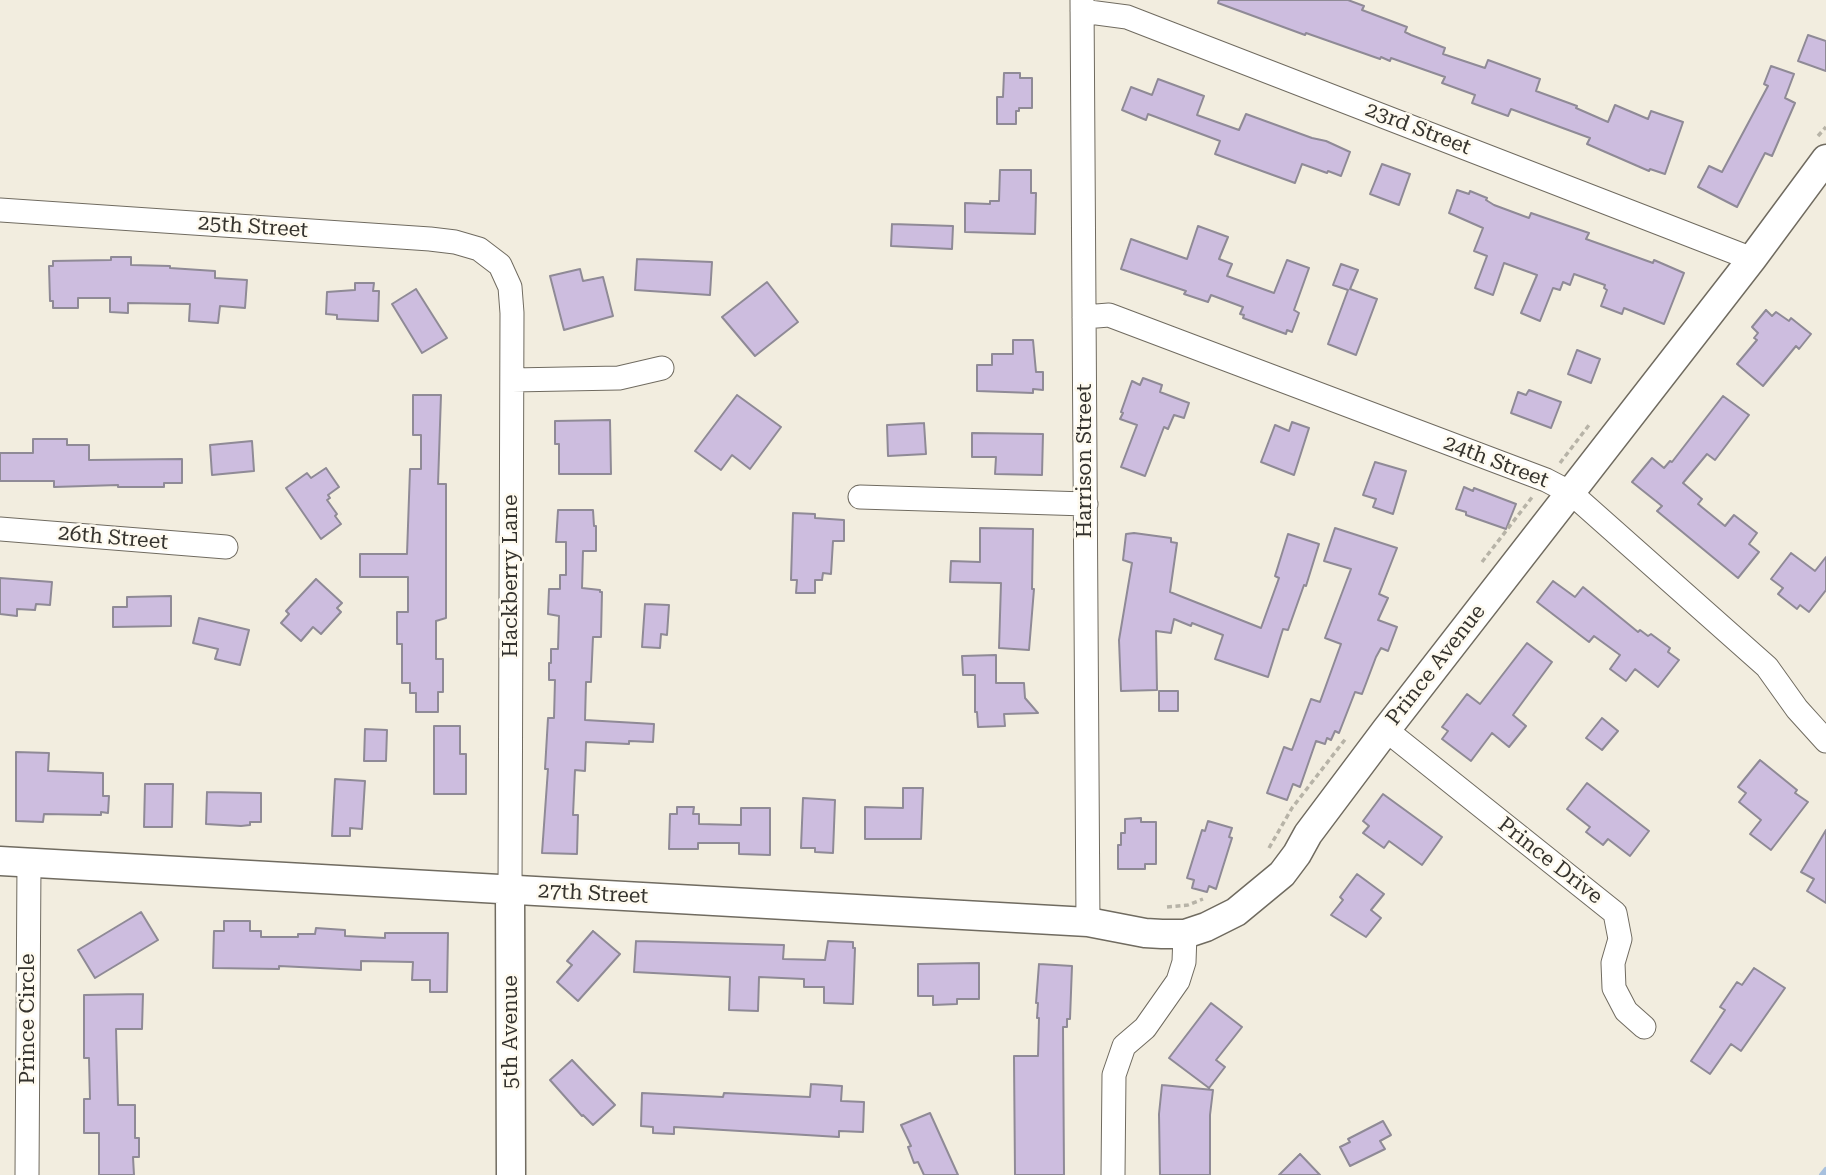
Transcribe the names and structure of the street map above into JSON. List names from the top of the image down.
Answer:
{
  "streets": {
    "street": [
      "23rd Street",
      "25th Street",
      "Harrison Street",
      "24th Street",
      "26th Street",
      "Hackberry Lane",
      "Prince Avenue",
      "Prince Drive",
      "27th Street",
      "Prince Circle",
      "5th Avenue"
    ]
  },
  "crossings": [
    ["23rd Street", "Harrison Street"],
    ["23rd Street", "Prince Avenue"],
    ["25th Street", "Hackberry Lane"],
    ["Harrison Street", "24th Street"],
    ["Harrison Street", "27th Street"],
    ["24th Street", "Prince Avenue"],
    ["Hackberry Lane", "27th Street"],
    ["Hackberry Lane", "5th Avenue"],
    ["Prince Avenue", "Prince Drive"],
    ["Prince Avenue", "27th Street"],
    ["27th Street", "Prince Circle"],
    ["27th Street", "5th Avenue"]
  ]
}
